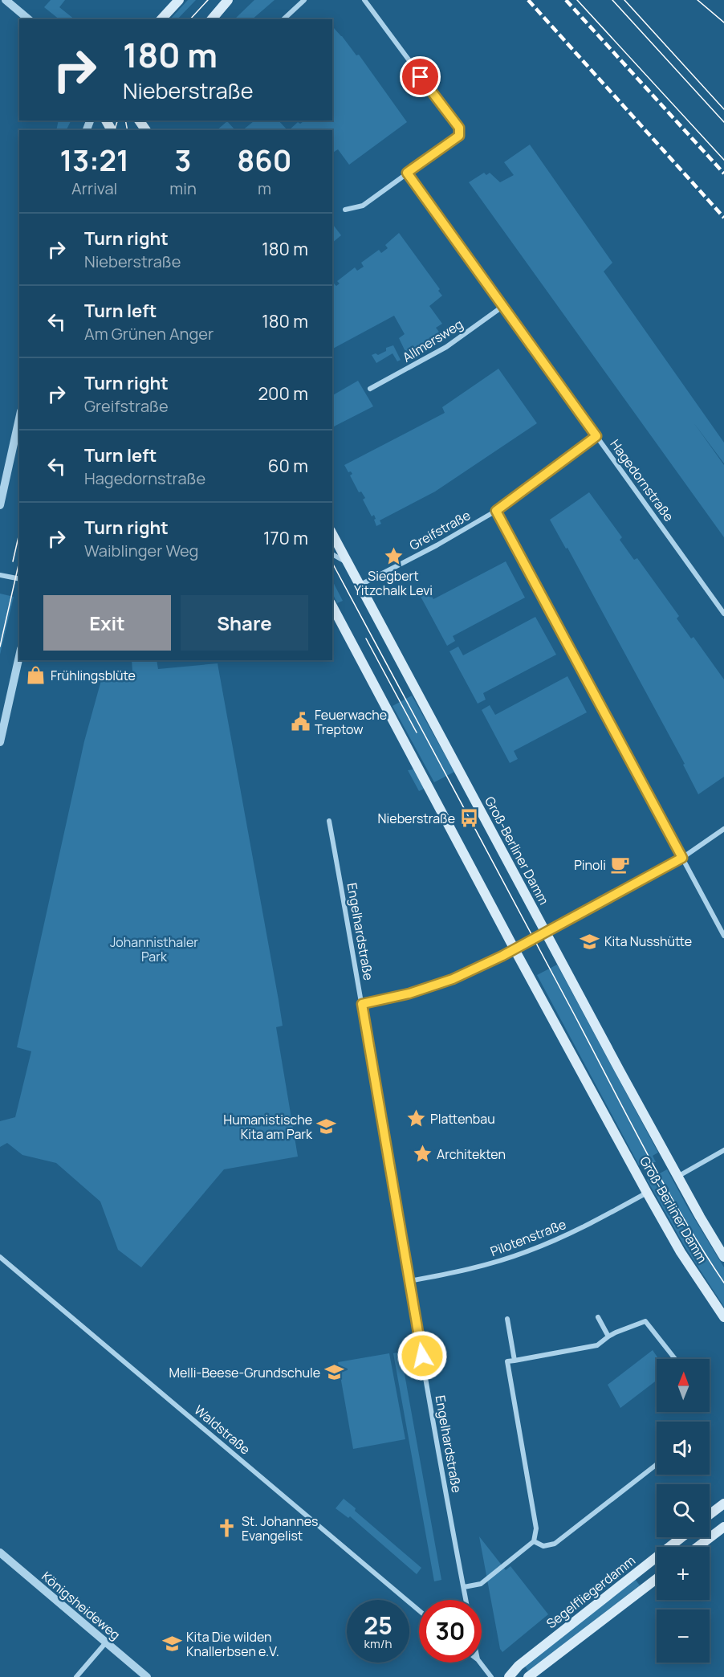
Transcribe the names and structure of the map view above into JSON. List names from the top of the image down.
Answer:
{
  "streets": {
    "main road": ["Groß-Berliner Damm", "Segelfliegerdamm"],
    "street": [
      "Allmersweg",
      "Hagedornstraße",
      "Greifstraße",
      "Engelhardstraße",
      "Pilotenstraße",
      "Waldstraße",
      "Königsheideweg"
    ]
  },
  "crossings": [
    ["Allmersweg", "Hagedornstraße"],
    ["Hagedornstraße", "Greifstraße"],
    ["Greifstraße", "Groß-Berliner Damm"],
    ["Groß-Berliner Damm", "Pilotenstraße"],
    ["Engelhardstraße", "Pilotenstraße"]
  ],
  "parks": ["Johannisthaler Park"],
  "places": {
    "place": ["Siegbert Yitzchalk Levi", "Plattenbau", "Architekten"],
    "shop": ["Frühlingsblüte"],
    "public building": ["Feuerwache Treptow"],
    "bus stop": ["Nieberstraße"],
    "cafe": ["Pinoli"],
    "school or university": [
      "Kita Nusshütte",
      "Humanistische Kita am Park",
      "Melli-Beese-Grundschule",
      "Kita Die wilden Knallerbsen e.V."
    ],
    "church": ["St. Johannes Evangelist"]
  },
  "north": "top",
  "page": {
    "turn": ["180 m", "Nieberstraße"],
    "eta": [
      "13:21",
      "Arrival",
      "3",
      "min",
      "860",
      "m"
    ],
    "list": [
      {
        "name": "Turn right",
        "note": "Nieberstraße",
        "value": "180 m"
      },
      {
        "name": "Turn left",
        "note": "Am Grünen Anger",
        "value": "180 m"
      },
      {
        "name": "Turn right",
        "note": "Greifstraße",
        "value": "200 m"
      },
      {
        "name": "Turn left",
        "note": "Hagedornstraße",
        "value": "60 m"
      },
      {
        "name": "Turn right",
        "note": "Waiblinger Weg",
        "value": "170 m"
      }
    ],
    "buttons": ["Exit", "Share"],
    "map_buttons": ["+", "−"],
    "speed": "25 km/h",
    "limit": "30"
  }
}
